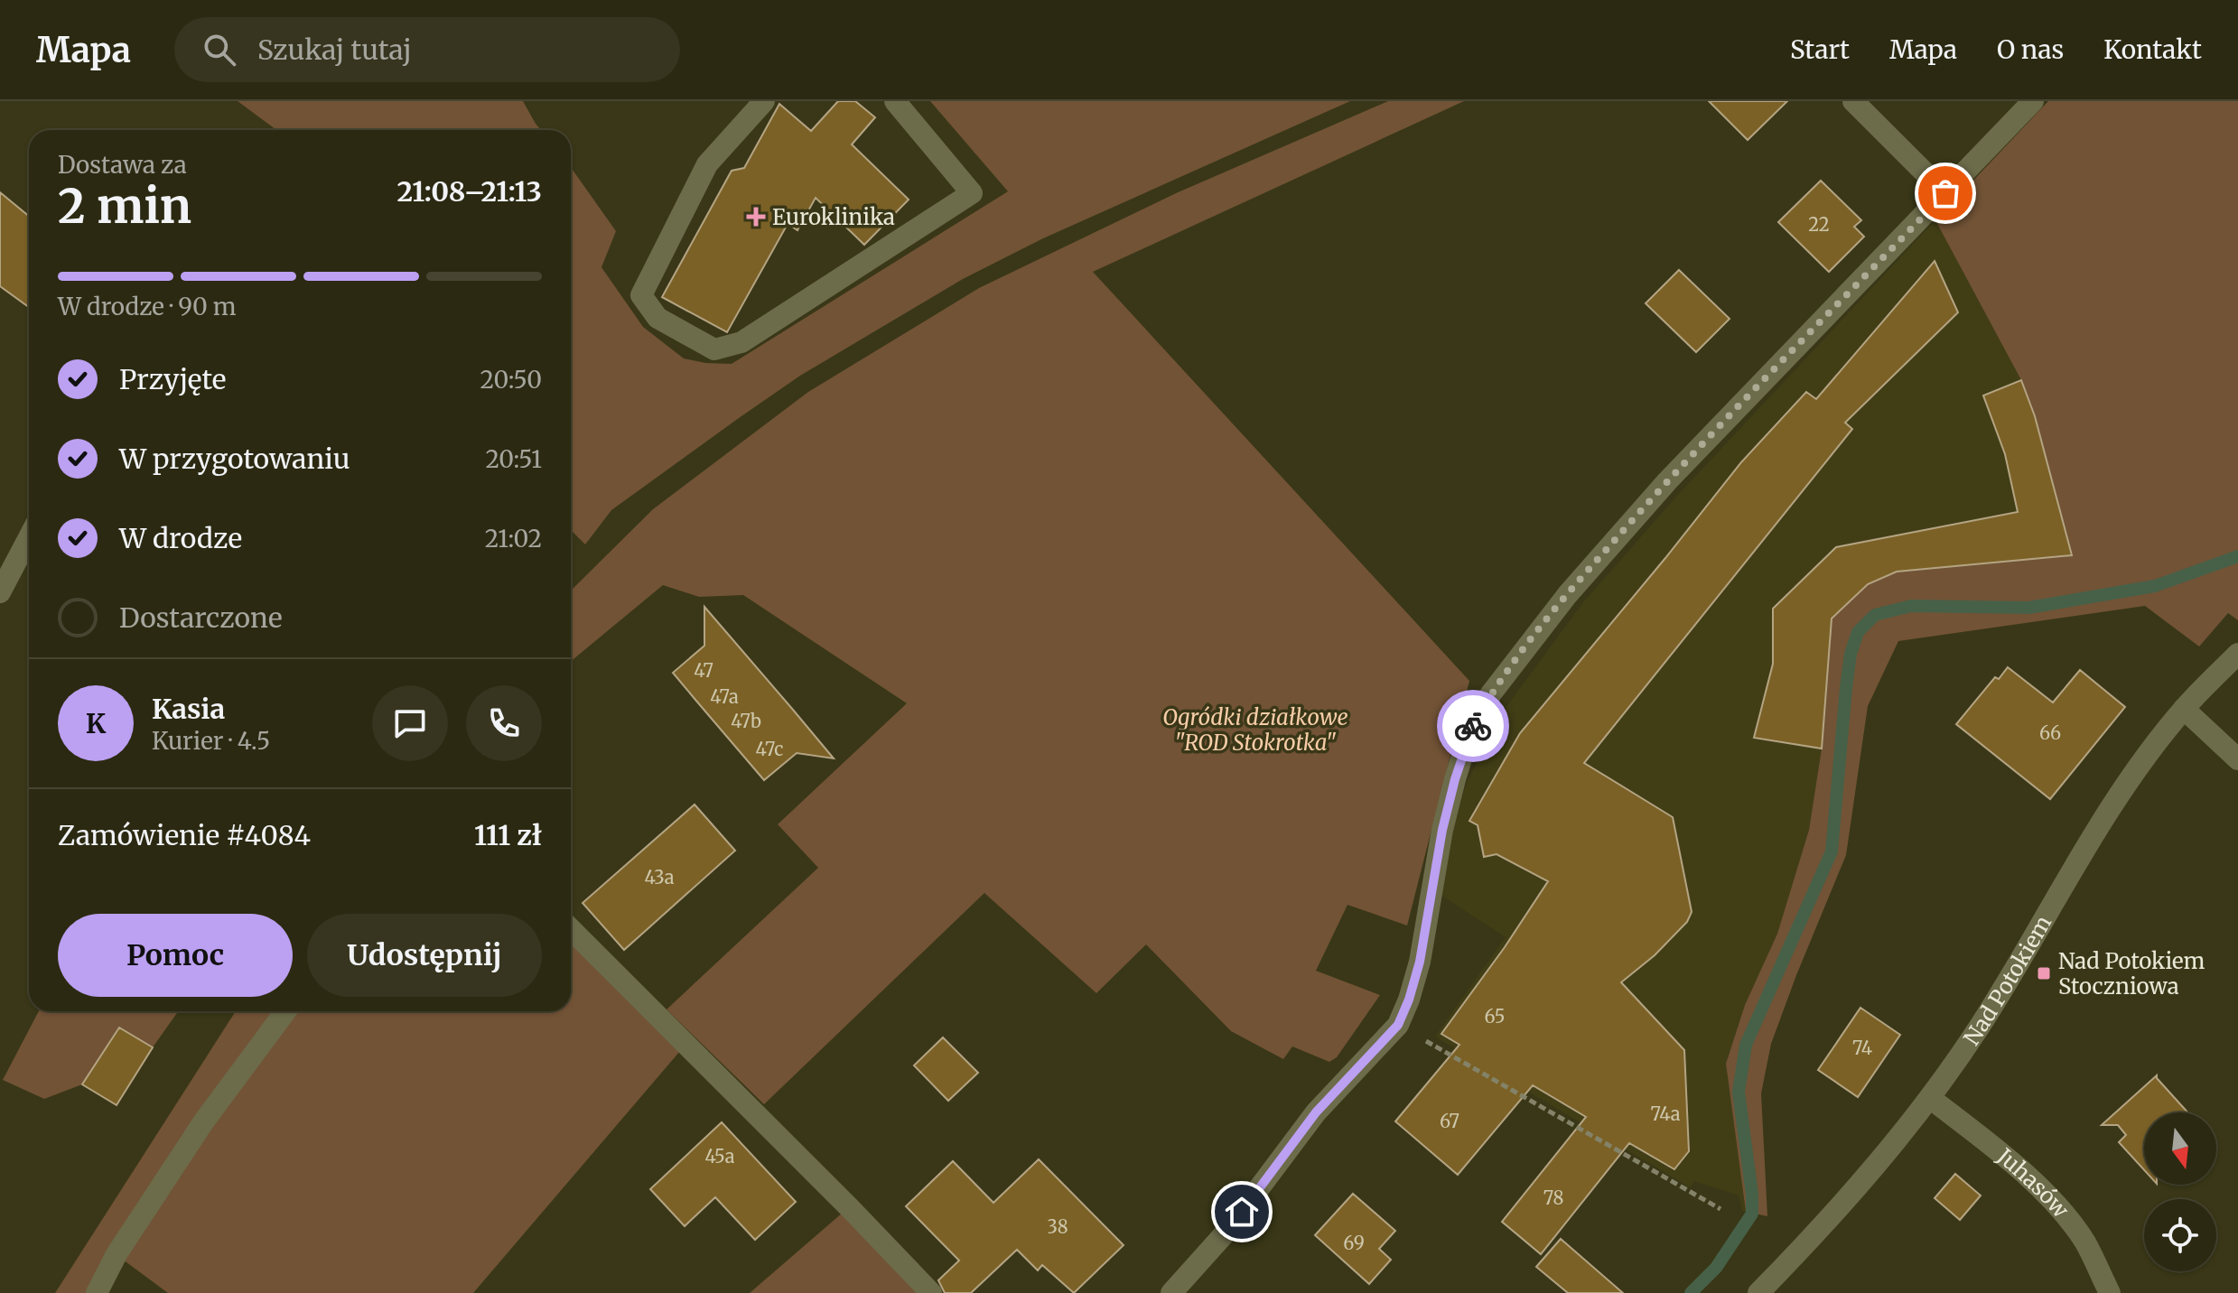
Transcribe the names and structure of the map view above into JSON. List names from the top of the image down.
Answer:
{
  "streets": {
    "street": ["Nad Potokiem", "Juhasów"]
  },
  "crossings": [
    ["Nad Potokiem", "Juhasów"]
  ],
  "parks": ["Ogródki działkowe \"ROD Stokrotka\""],
  "places": {
    "health": ["Euroklinika"],
    "transit": ["Nad Potokiem Stoczniowa"]
  },
  "house_numbers": [
    "22",
    "47",
    "47a",
    "47b",
    "66",
    "47c",
    "43a",
    "65",
    "74",
    "74a",
    "67",
    "45a",
    "78",
    "38",
    "69"
  ],
  "north": "bottom",
  "page": {
    "header": "Mapa",
    "search": "Szukaj tutaj",
    "nav": [
      "Start",
      "Mapa",
      "O nas",
      "Kontakt"
    ],
    "heading": ["2 min", "Dostawa za", "21:08–21:13"],
    "panel": [
      "Kasia",
      "Kurier · 4.5",
      "Zamówienie #4084",
      "111 zł"
    ],
    "bar": "W drodze · 90 m",
    "list": [
      ["Przyjęte", "20:50"],
      ["W przygotowaniu", "20:51"],
      ["W drodze", "21:02"],
      "Dostarczone"
    ],
    "round": "K",
    "buttons": ["Pomoc", "Udostępnij"]
  }
}
